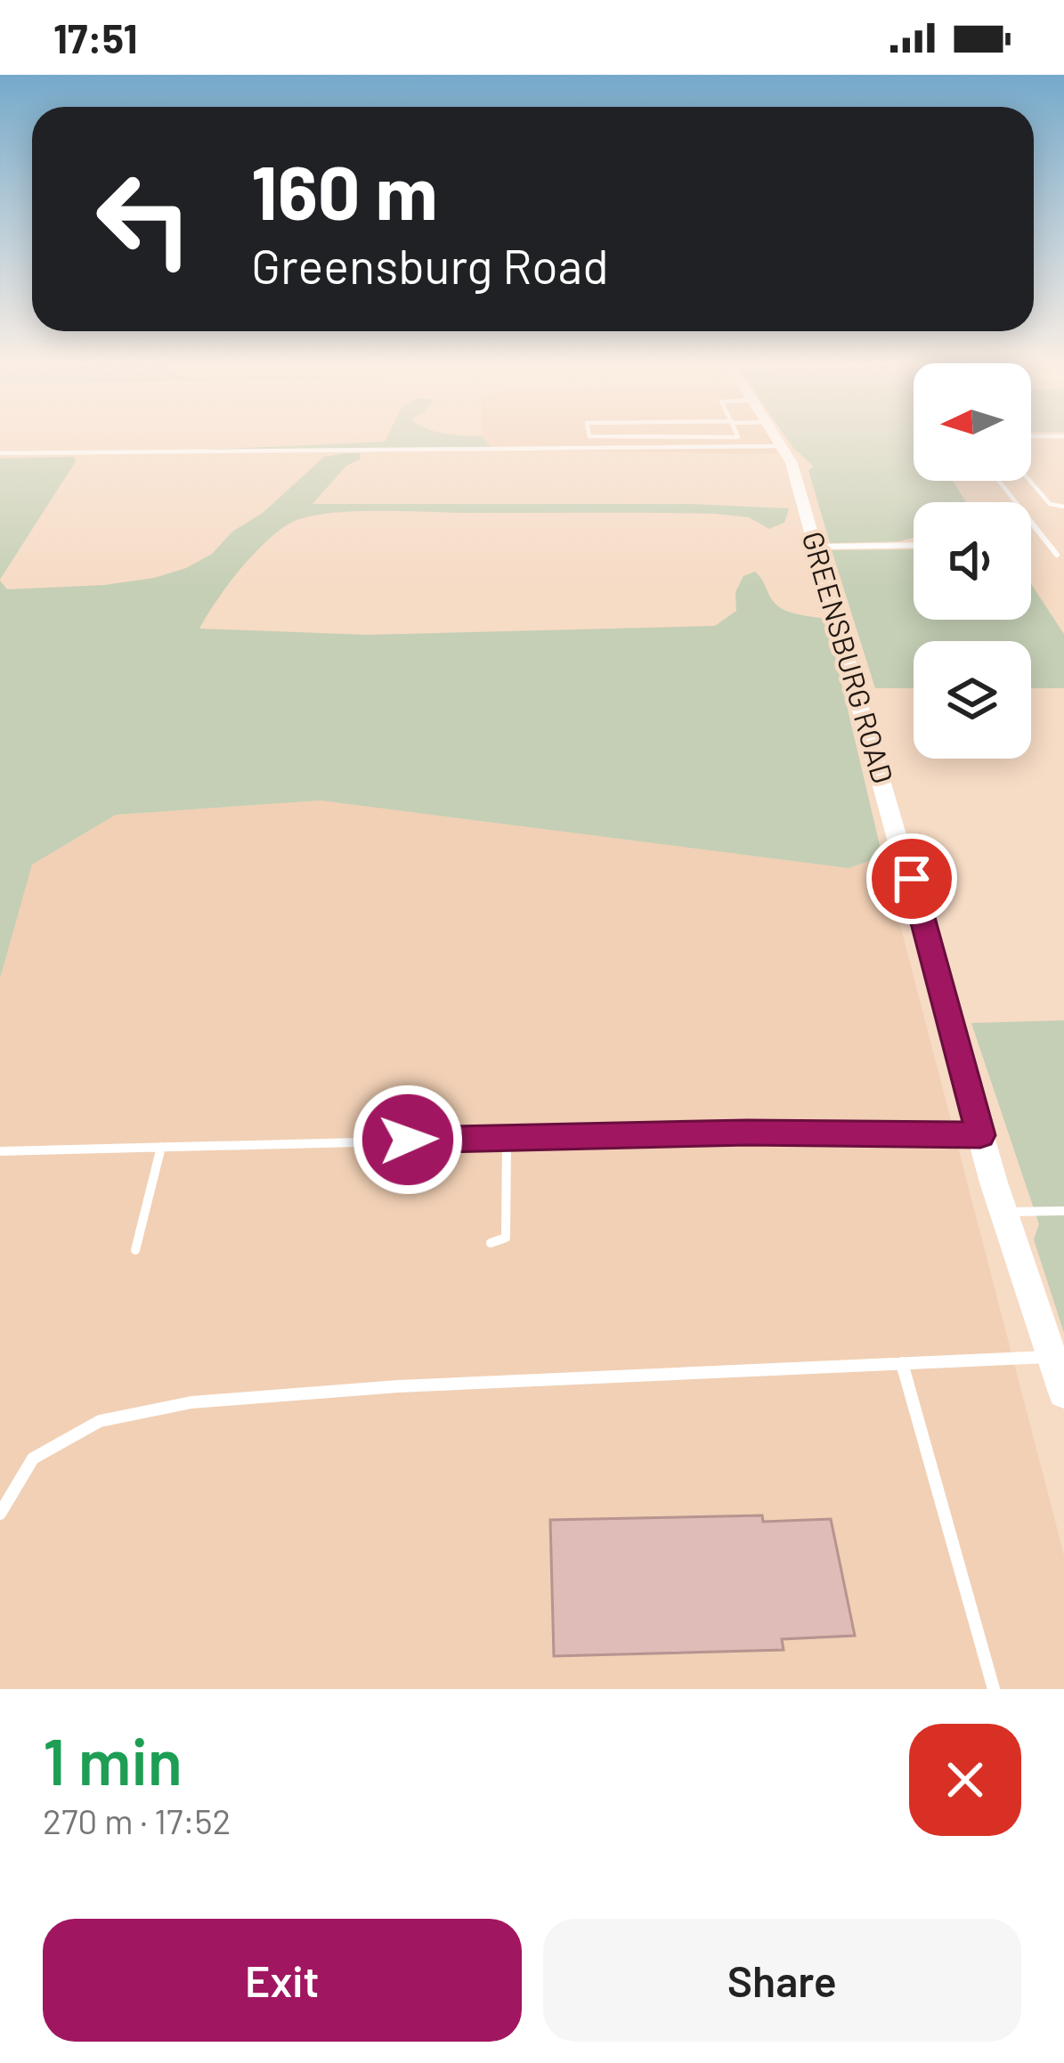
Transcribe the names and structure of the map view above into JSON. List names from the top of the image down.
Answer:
{
  "streets": {
    "main road": ["GREENSBURG ROAD"]
  },
  "north": "left",
  "page": {
    "status": "17:51",
    "turn": ["160 m", "Greensburg Road"],
    "heading": ["1 min", "270 m · 17:52"],
    "buttons": ["Exit", "Share"]
  }
}
